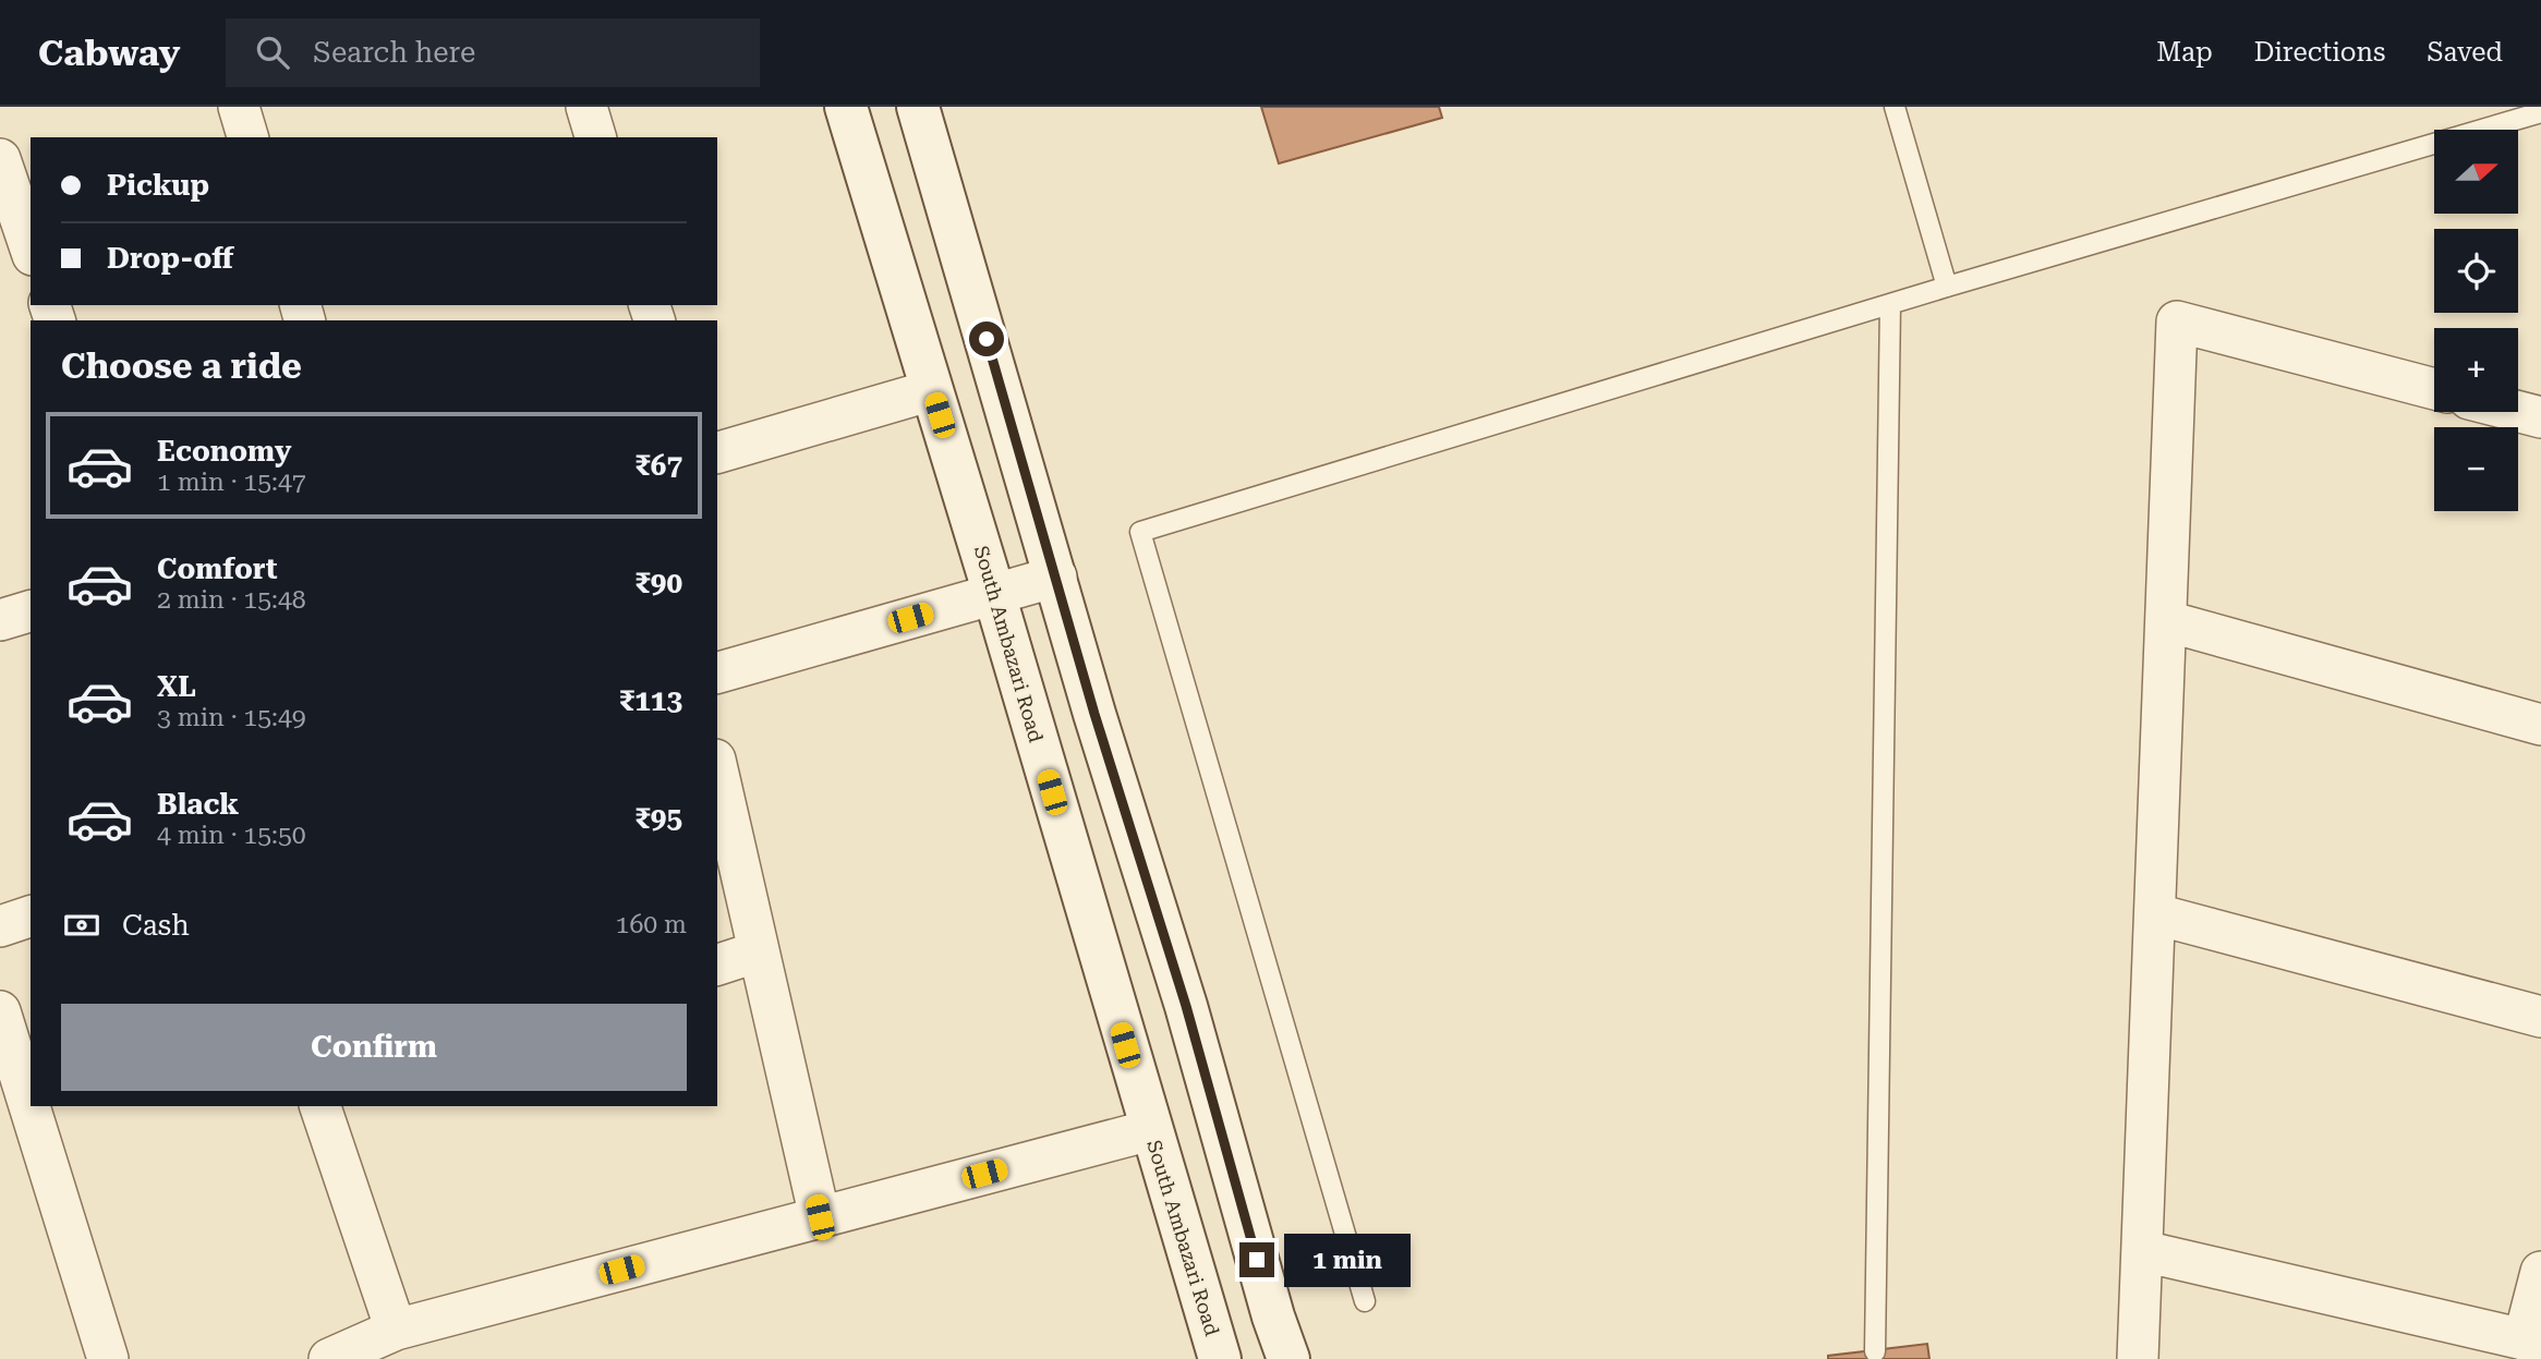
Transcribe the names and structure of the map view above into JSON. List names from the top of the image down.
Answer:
{
  "streets": {
    "main road": ["South Ambazari Road"]
  },
  "north": "right",
  "page": {
    "header": "Cabway",
    "search": "Search here",
    "nav": ["Map", "Directions", "Saved"],
    "map_buttons": ["+", "−"],
    "banner": ["Pickup", "Drop-off"],
    "heading": "Choose a ride",
    "list": [
      {
        "name": "Economy",
        "note": "1 min · 15:47",
        "value": "₹67"
      },
      {
        "name": "Comfort",
        "note": "2 min · 15:48",
        "value": "₹90"
      },
      {
        "name": "XL",
        "note": "3 min · 15:49",
        "value": "₹113"
      },
      {
        "name": "Black",
        "note": "4 min · 15:50",
        "value": "₹95"
      }
    ],
    "pay": ["Cash", "160 m"],
    "buttons": "Confirm",
    "bubble": "1 min"
  }
}
